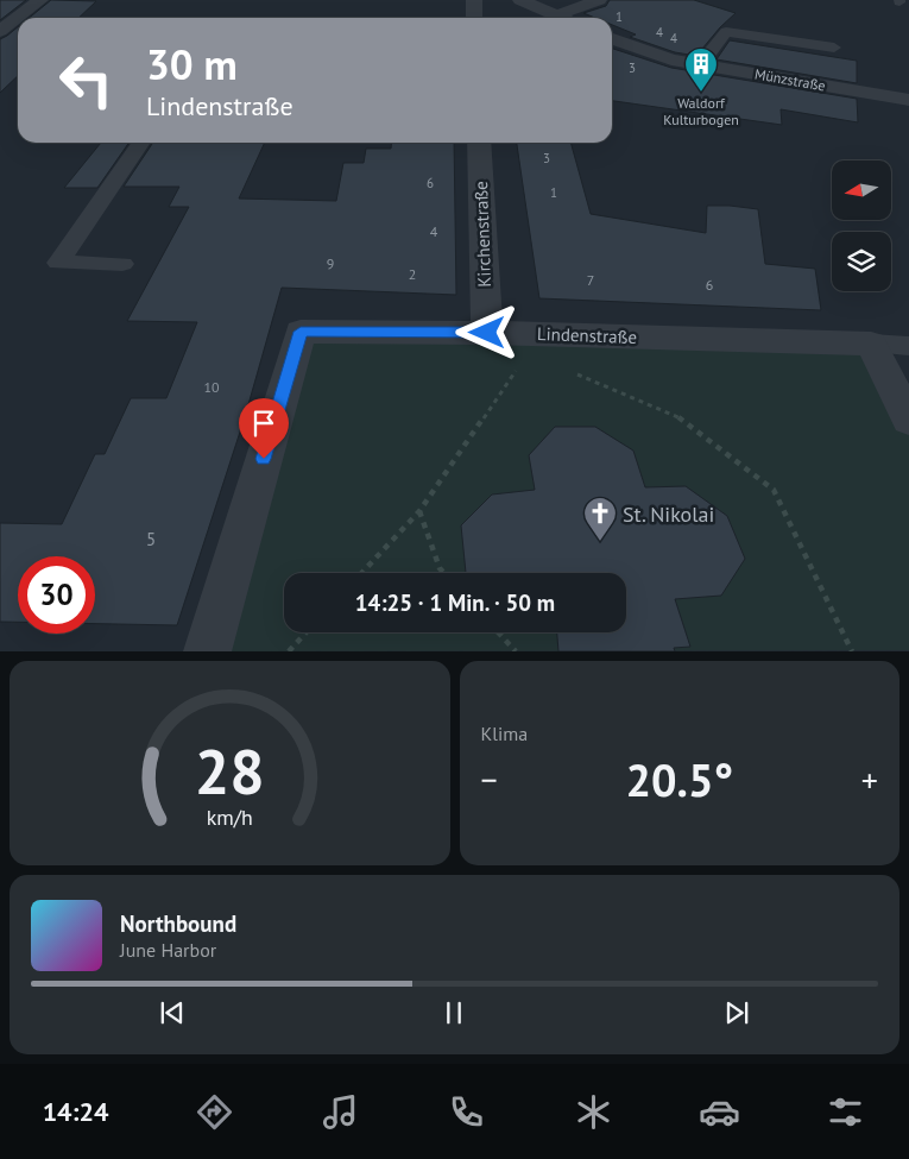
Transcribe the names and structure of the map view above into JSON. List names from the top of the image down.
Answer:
{
  "streets": {
    "street": ["Münzstraße", "Kirchenstraße", "Lindenstraße"]
  },
  "crossings": [
    ["Kirchenstraße", "Lindenstraße"]
  ],
  "places": {
    "building": ["Waldorf Kulturbogen"],
    "church": ["St. Nikolai"]
  },
  "house_numbers": [
    "1",
    "4",
    "4",
    "3",
    "3",
    "6",
    "1",
    "4",
    "9",
    "2",
    "7",
    "6",
    "10",
    "5"
  ],
  "north": "left",
  "page": {
    "turn": ["30 m", "Lindenstraße"],
    "limit": "30",
    "trip": "14:25 · 1 Min. · 50 m",
    "tile": "Klima",
    "heat": ["−", "20.5°", "+"],
    "song": ["Northbound", "June Harbor"],
    "tabs": "14:24",
    "gauge": ["28", "km/h"]
  }
}
